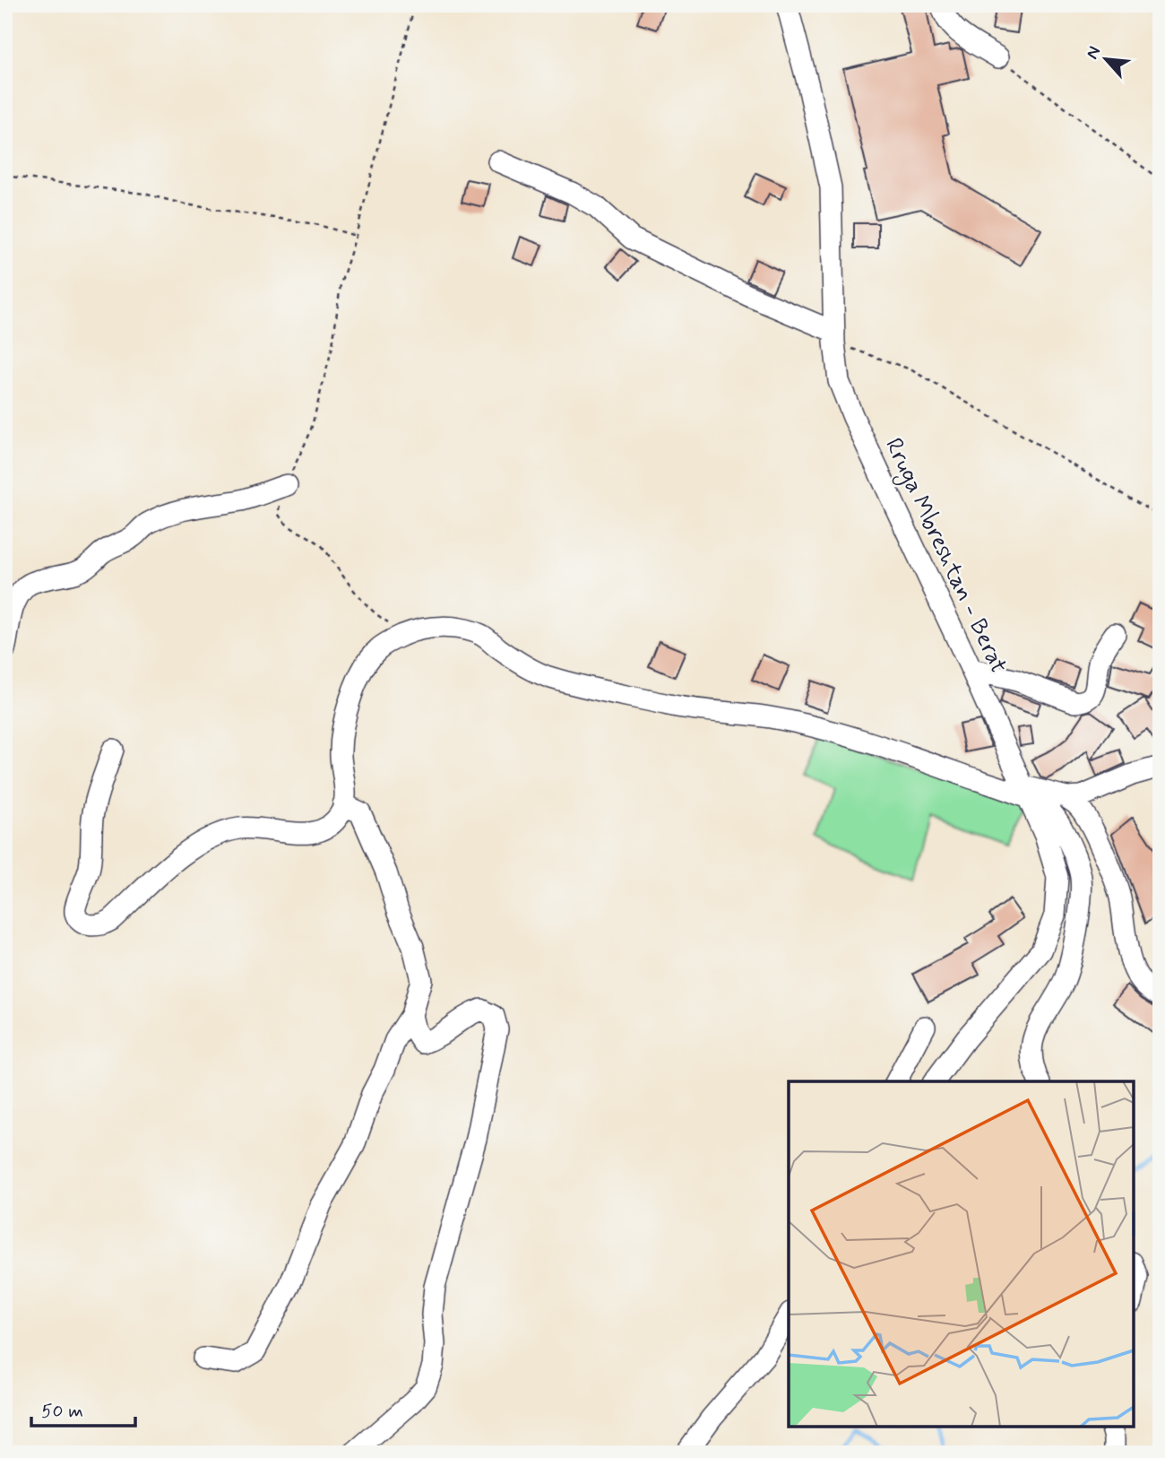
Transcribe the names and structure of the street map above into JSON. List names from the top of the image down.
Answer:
{
  "streets": {
    "street": ["Rruga Mbreshtan - Berat"]
  },
  "scale_bar": "50 m",
  "north": "top left"
}
